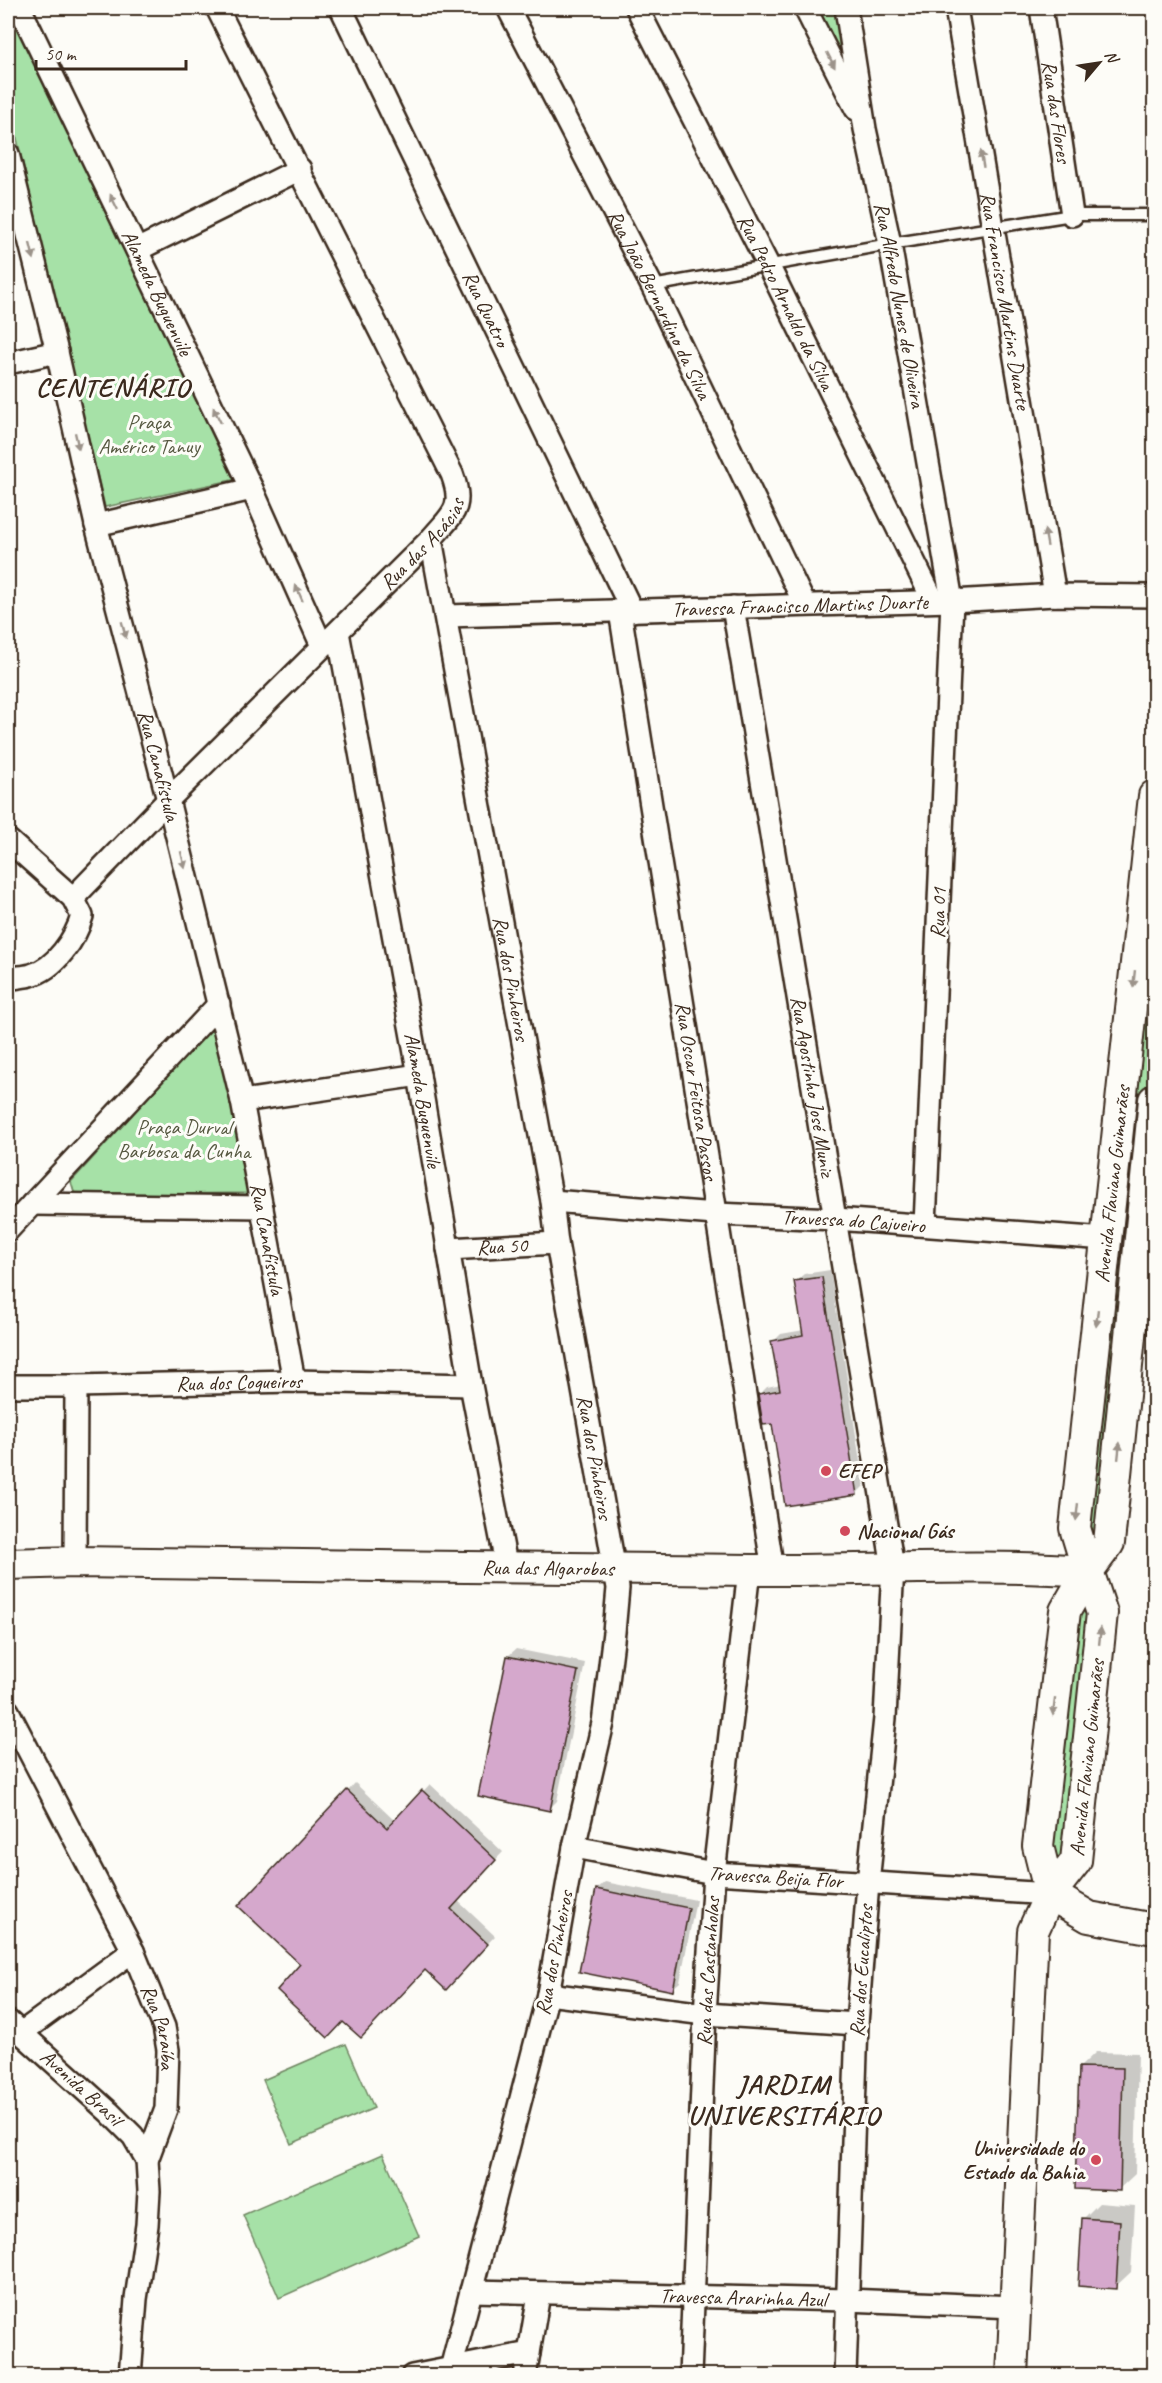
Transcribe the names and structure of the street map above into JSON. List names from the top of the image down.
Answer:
{
  "streets": {
    "main road": ["Avenida Flaviano Guimarães", "Travessa do Cajueiro", "Rua das Algarobas"],
    "street": [
      "Rua das Flores",
      "Alameda Buguenvile",
      "Rua Francisco Martins Duarte",
      "Rua Pedro Arnaldo da Silva",
      "Rua Alfredo Nunes de Oliveira",
      "Rua João Bernardino da Silva",
      "Rua Quatro",
      "Rua das Acácias",
      "Travessa Francisco Martins Duarte",
      "Rua Canafístula",
      "Rua 01",
      "Rua dos Pinheiros",
      "Rua Agostinho José Muniz",
      "Rua Oscar Feitosa Passos",
      "Rua 50",
      "Rua dos Coqueiros",
      "Travessa Beija Flor",
      "Rua dos Eucaliptos",
      "Rua das Castanholas",
      "Rua Paraíba",
      "Avenida Brasil",
      "Travessa Ararinha Azul"
    ]
  },
  "crossings": [
    ["Alameda Buguenvile", "Rua das Acácias"],
    ["Alameda Buguenvile", "Rua 50"],
    ["Alameda Buguenvile", "Rua dos Coqueiros"],
    ["Alameda Buguenvile", "Rua das Algarobas"],
    ["Rua Francisco Martins Duarte", "Travessa Francisco Martins Duarte"],
    ["Rua Pedro Arnaldo da Silva", "Rua Alfredo Nunes de Oliveira"],
    ["Rua Pedro Arnaldo da Silva", "Travessa Francisco Martins Duarte"],
    ["Rua Pedro Arnaldo da Silva", "Rua 01"],
    ["Rua Alfredo Nunes de Oliveira", "Travessa Francisco Martins Duarte"],
    ["Rua Alfredo Nunes de Oliveira", "Rua 01"],
    ["Rua João Bernardino da Silva", "Travessa Francisco Martins Duarte"],
    ["Rua Quatro", "Travessa Francisco Martins Duarte"],
    ["Rua Quatro", "Rua Oscar Feitosa Passos"],
    ["Rua das Acácias", "Rua Canafístula"],
    ["Rua das Acácias", "Rua dos Pinheiros"],
    ["Travessa Francisco Martins Duarte", "Rua 01"],
    ["Travessa Francisco Martins Duarte", "Rua dos Pinheiros"],
    ["Travessa Francisco Martins Duarte", "Rua Agostinho José Muniz"],
    ["Travessa Francisco Martins Duarte", "Rua Oscar Feitosa Passos"],
    ["Rua Canafístula", "Rua dos Coqueiros"],
    ["Rua 01", "Travessa do Cajueiro"],
    ["Rua dos Pinheiros", "Travessa do Cajueiro"],
    ["Rua dos Pinheiros", "Rua 50"],
    ["Rua dos Pinheiros", "Rua das Algarobas"],
    ["Rua dos Pinheiros", "Travessa Beija Flor"],
    ["Rua dos Pinheiros", "Travessa Ararinha Azul"],
    ["Rua Agostinho José Muniz", "Travessa do Cajueiro"],
    ["Rua Agostinho José Muniz", "Rua das Algarobas"],
    ["Rua Agostinho José Muniz", "Rua dos Eucaliptos"],
    ["Rua Oscar Feitosa Passos", "Travessa do Cajueiro"],
    ["Rua Oscar Feitosa Passos", "Rua das Algarobas"],
    ["Rua Oscar Feitosa Passos", "Rua das Castanholas"],
    ["Avenida Flaviano Guimarães", "Travessa do Cajueiro"],
    ["Avenida Flaviano Guimarães", "Rua das Algarobas"],
    ["Avenida Flaviano Guimarães", "Travessa Beija Flor"],
    ["Rua das Algarobas", "Rua dos Eucaliptos"],
    ["Rua das Algarobas", "Rua das Castanholas"],
    ["Travessa Beija Flor", "Rua dos Eucaliptos"],
    ["Travessa Beija Flor", "Rua das Castanholas"],
    ["Rua dos Eucaliptos", "Travessa Ararinha Azul"],
    ["Rua das Castanholas", "Travessa Ararinha Azul"],
    ["Rua Paraíba", "Avenida Brasil"]
  ],
  "one_way": ["Alameda Buguenvile", "Rua Francisco Martins Duarte", "Rua Canafístula"],
  "districts": ["CENTENÁRIO", "JARDIM UNIVERSITÁRIO"],
  "parks": ["Praça Américo Tanuy", "Praça Durval Barbosa da Cunha"],
  "places": ["EFEP", "Nacional Gás", "Universidade do Estado da Bahia"],
  "scale_bar": "50 m",
  "north": "top right"
}
